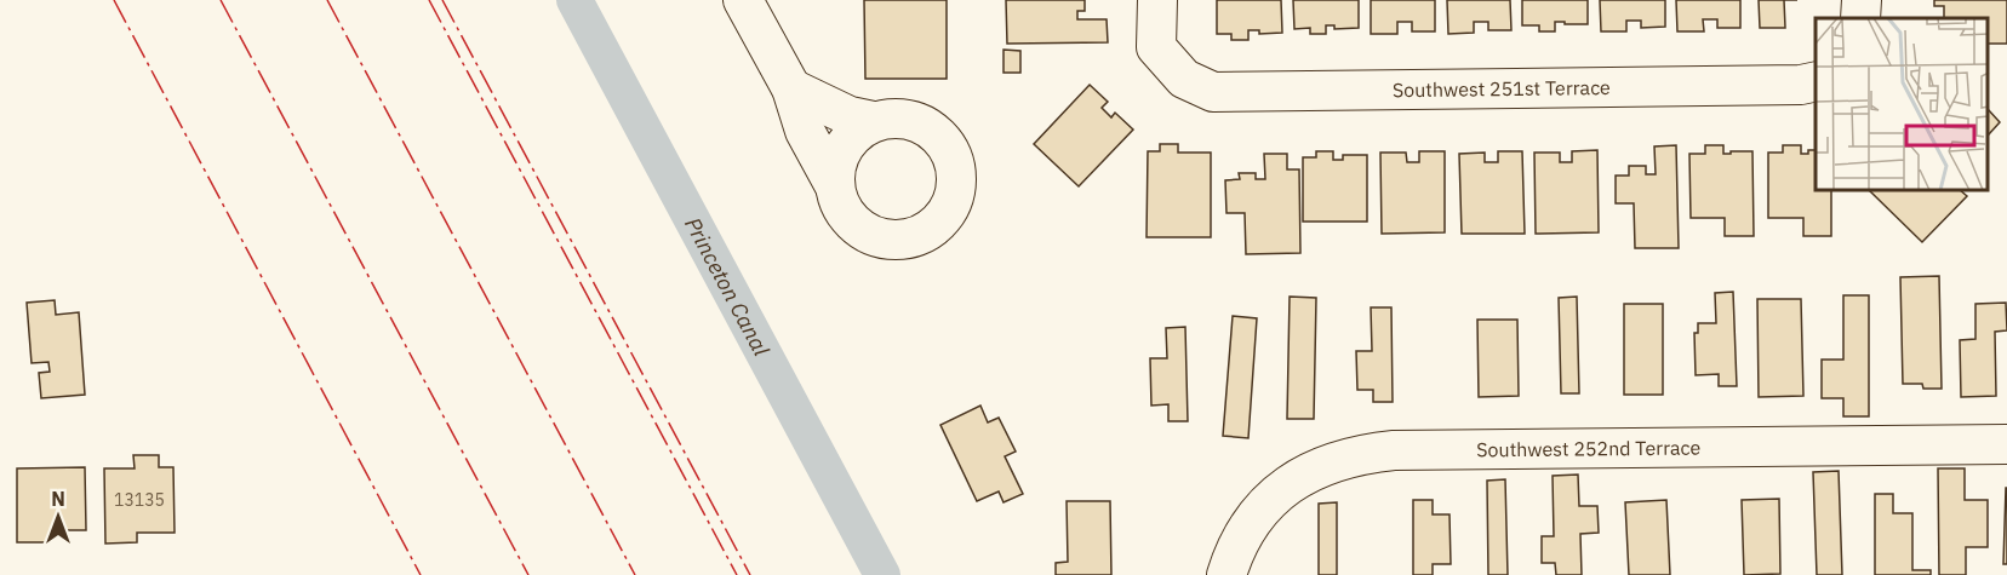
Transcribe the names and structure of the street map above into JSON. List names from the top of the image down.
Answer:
{
  "streets": {
    "street": ["Southwest 251st Terrace", "Southwest 252nd Terrace"]
  },
  "water": ["Princeton Canal"],
  "house_numbers": ["13135"],
  "north": "top"
}
